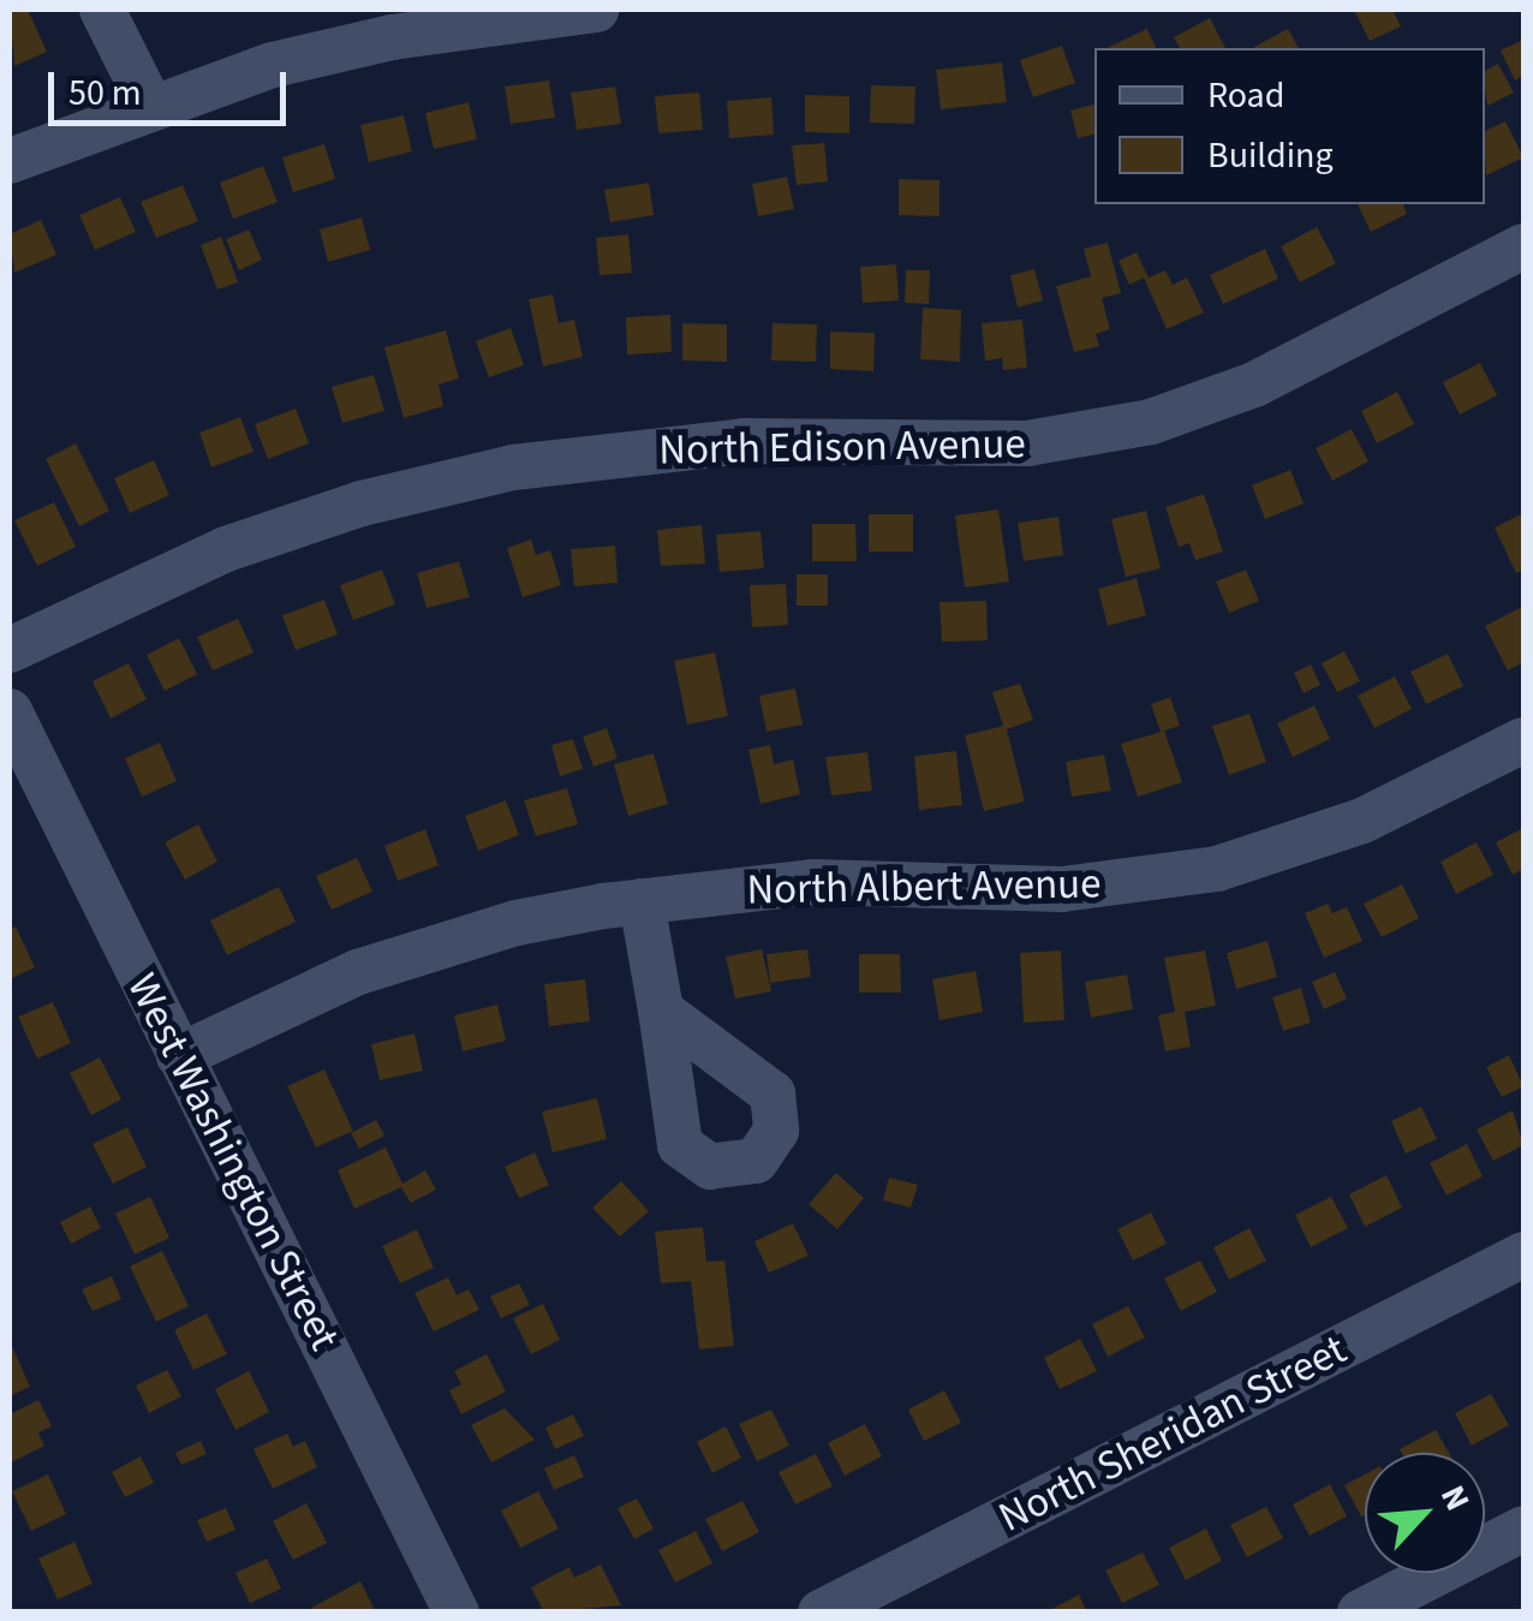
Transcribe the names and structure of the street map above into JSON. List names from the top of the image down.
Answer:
{
  "streets": {
    "street": [
      "North Edison Avenue",
      "North Albert Avenue",
      "West Washington Street",
      "North Sheridan Street"
    ]
  },
  "crossings": [
    ["North Albert Avenue", "West Washington Street"]
  ],
  "legend": ["Road", "Building"],
  "scale_bar": "50 m",
  "north": "top right"
}
